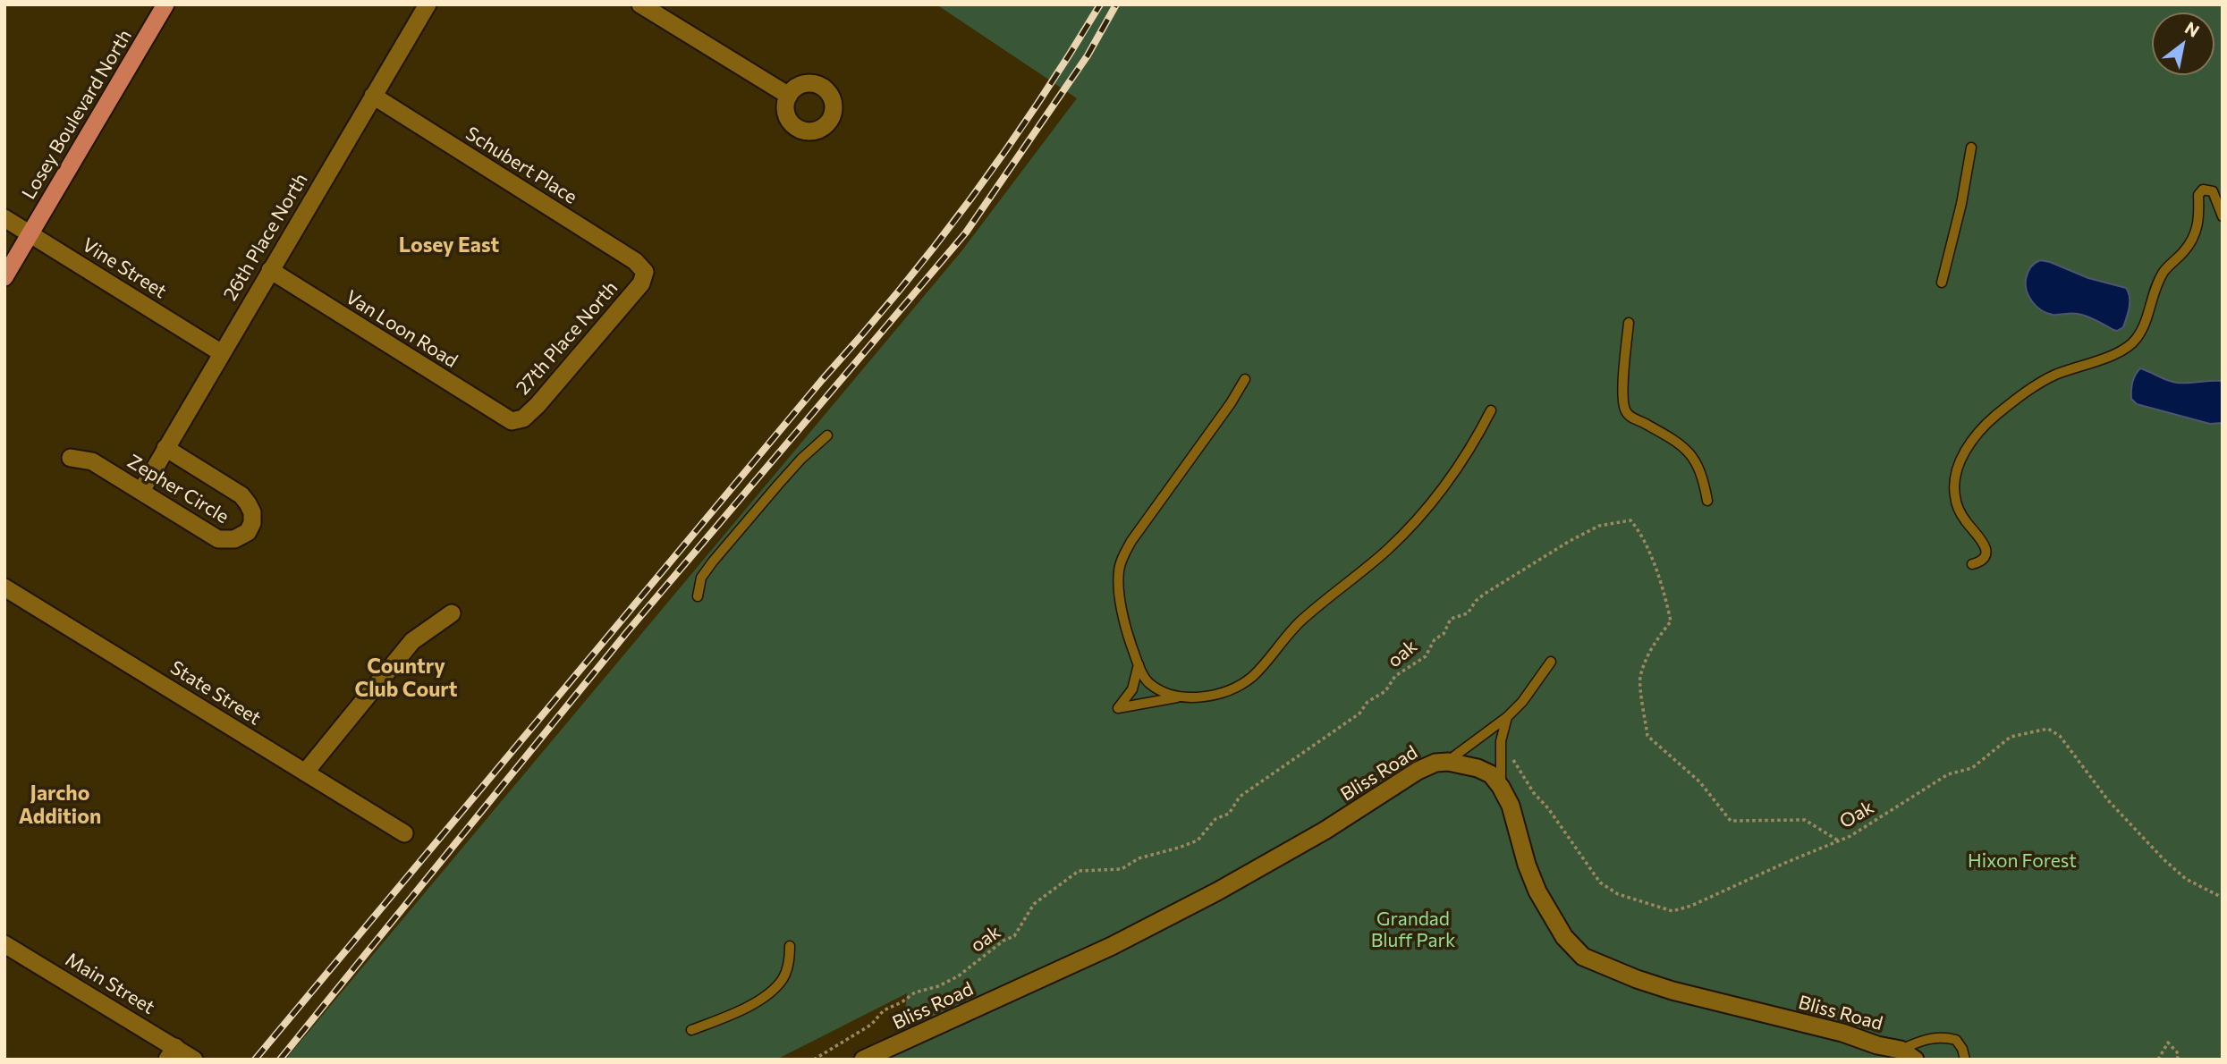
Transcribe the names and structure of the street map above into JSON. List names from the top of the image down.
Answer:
{
  "streets": {
    "main road": ["Losey Boulevard North"],
    "street": [
      "Schubert Place",
      "26th Place North",
      "Vine Street",
      "Van Loon Road",
      "27th Place North",
      "Zepher Circle",
      "State Street",
      "Bliss Road",
      "Main Street"
    ],
    "path": ["oak", "Oak"]
  },
  "crossings": [
    ["Losey Boulevard North", "Vine Street"],
    ["Schubert Place", "26th Place North"],
    ["Schubert Place", "27th Place North"],
    ["26th Place North", "Vine Street"],
    ["26th Place North", "Van Loon Road"],
    ["26th Place North", "Zepher Circle"],
    ["Van Loon Road", "27th Place North"],
    ["oak", "Oak"]
  ],
  "districts": ["Losey East", "Country Club Court", "Jarcho Addition"],
  "parks": ["Hixon Forest", "Grandad Bluff Park"],
  "north": "top right"
}
